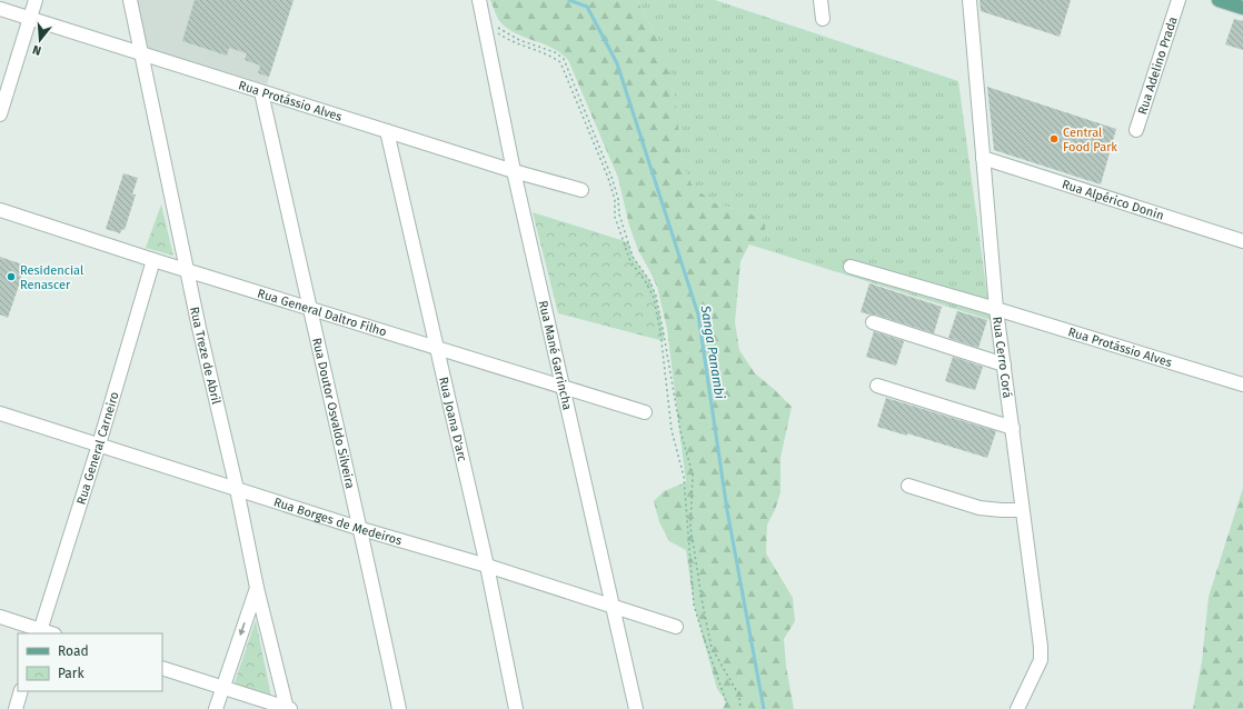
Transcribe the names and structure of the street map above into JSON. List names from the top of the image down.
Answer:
{
  "streets": {
    "street": [
      "Rua Adelino Prada",
      "Rua Protássio Alves",
      "Rua Alpérico Donin",
      "Rua General Daltro Filho",
      "Rua Treze de Abril",
      "Rua Mané Garrincha",
      "Rua Cerro Corá",
      "Rua Doutor Osvaldo Silveira",
      "Rua Joana D'arc",
      "Rua General Carneiro",
      "Rua Borges de Medeiros"
    ]
  },
  "crossings": [
    ["Rua Protássio Alves", "Rua Treze de Abril"],
    ["Rua Protássio Alves", "Rua Mané Garrincha"],
    ["Rua Protássio Alves", "Rua Cerro Corá"],
    ["Rua Protássio Alves", "Rua Doutor Osvaldo Silveira"],
    ["Rua Protássio Alves", "Rua Joana D'arc"],
    ["Rua Alpérico Donin", "Rua Cerro Corá"],
    ["Rua General Daltro Filho", "Rua Treze de Abril"],
    ["Rua General Daltro Filho", "Rua Mané Garrincha"],
    ["Rua General Daltro Filho", "Rua Doutor Osvaldo Silveira"],
    ["Rua General Daltro Filho", "Rua Joana D'arc"],
    ["Rua General Daltro Filho", "Rua General Carneiro"],
    ["Rua Treze de Abril", "Rua Borges de Medeiros"],
    ["Rua Mané Garrincha", "Rua Borges de Medeiros"],
    ["Rua Doutor Osvaldo Silveira", "Rua Borges de Medeiros"],
    ["Rua Joana D'arc", "Rua Borges de Medeiros"],
    ["Rua General Carneiro", "Rua Borges de Medeiros"]
  ],
  "water": ["Sanga Panambi"],
  "places": ["Central Food Park", "Residencial Renascer"],
  "legend": ["Road", "Park"],
  "north": "bottom"
}
